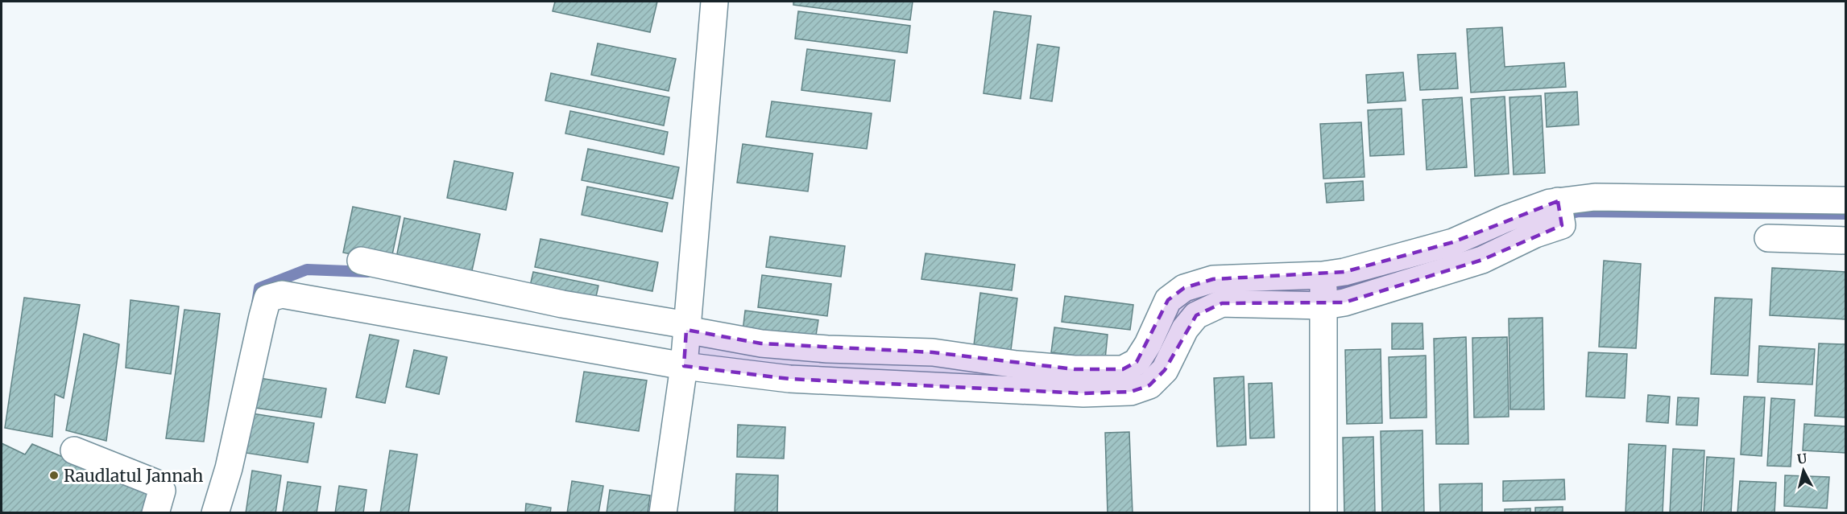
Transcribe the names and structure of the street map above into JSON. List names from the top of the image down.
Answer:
{
  "places": ["Raudlatul Jannah"],
  "north": "top"
}
